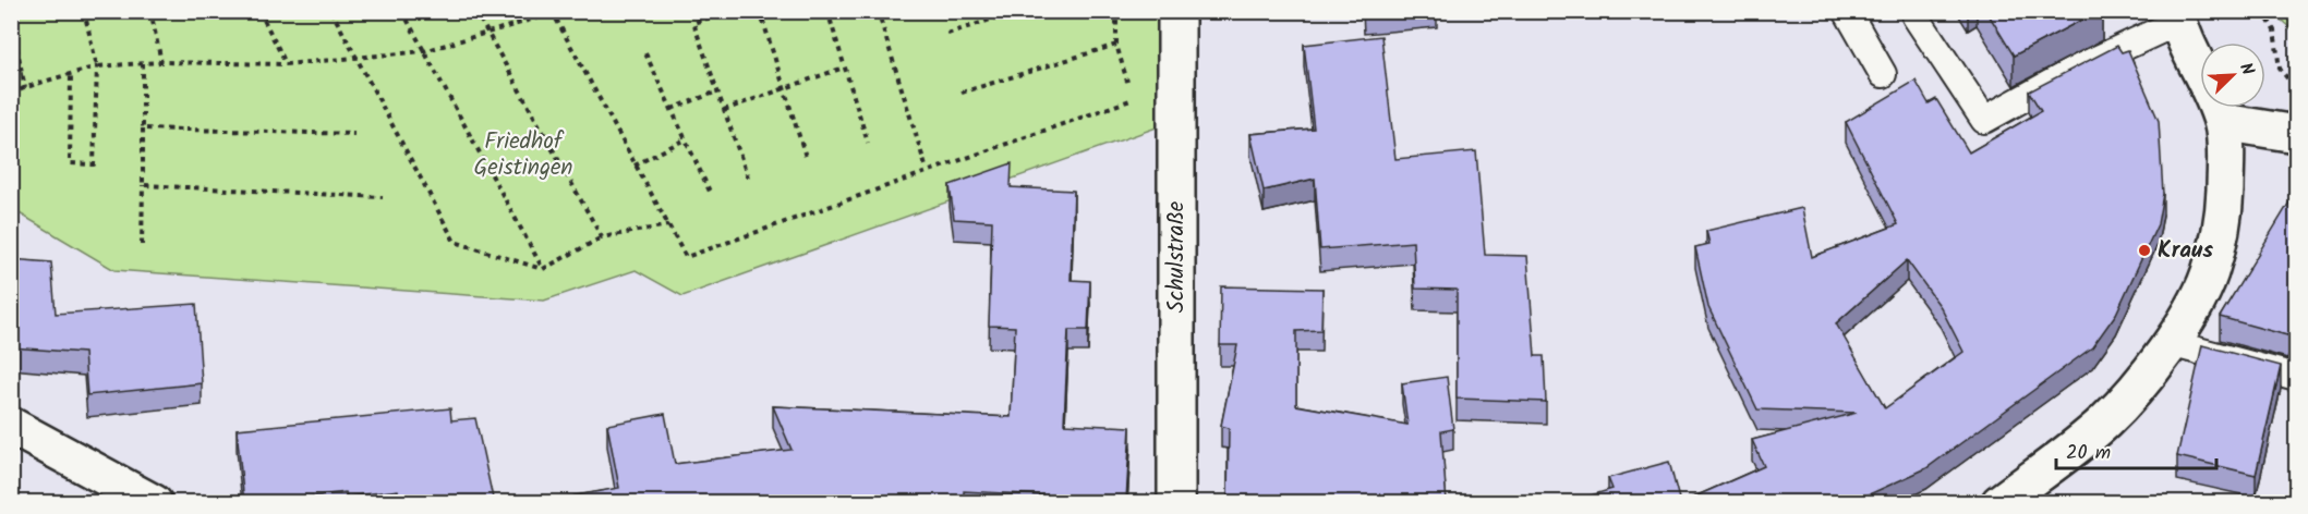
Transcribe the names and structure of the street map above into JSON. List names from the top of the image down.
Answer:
{
  "streets": {
    "street": ["Schulstraße"]
  },
  "parks": ["Friedhof Geistingen"],
  "places": ["Kraus"],
  "scale_bar": "20 m",
  "north": "top right"
}
